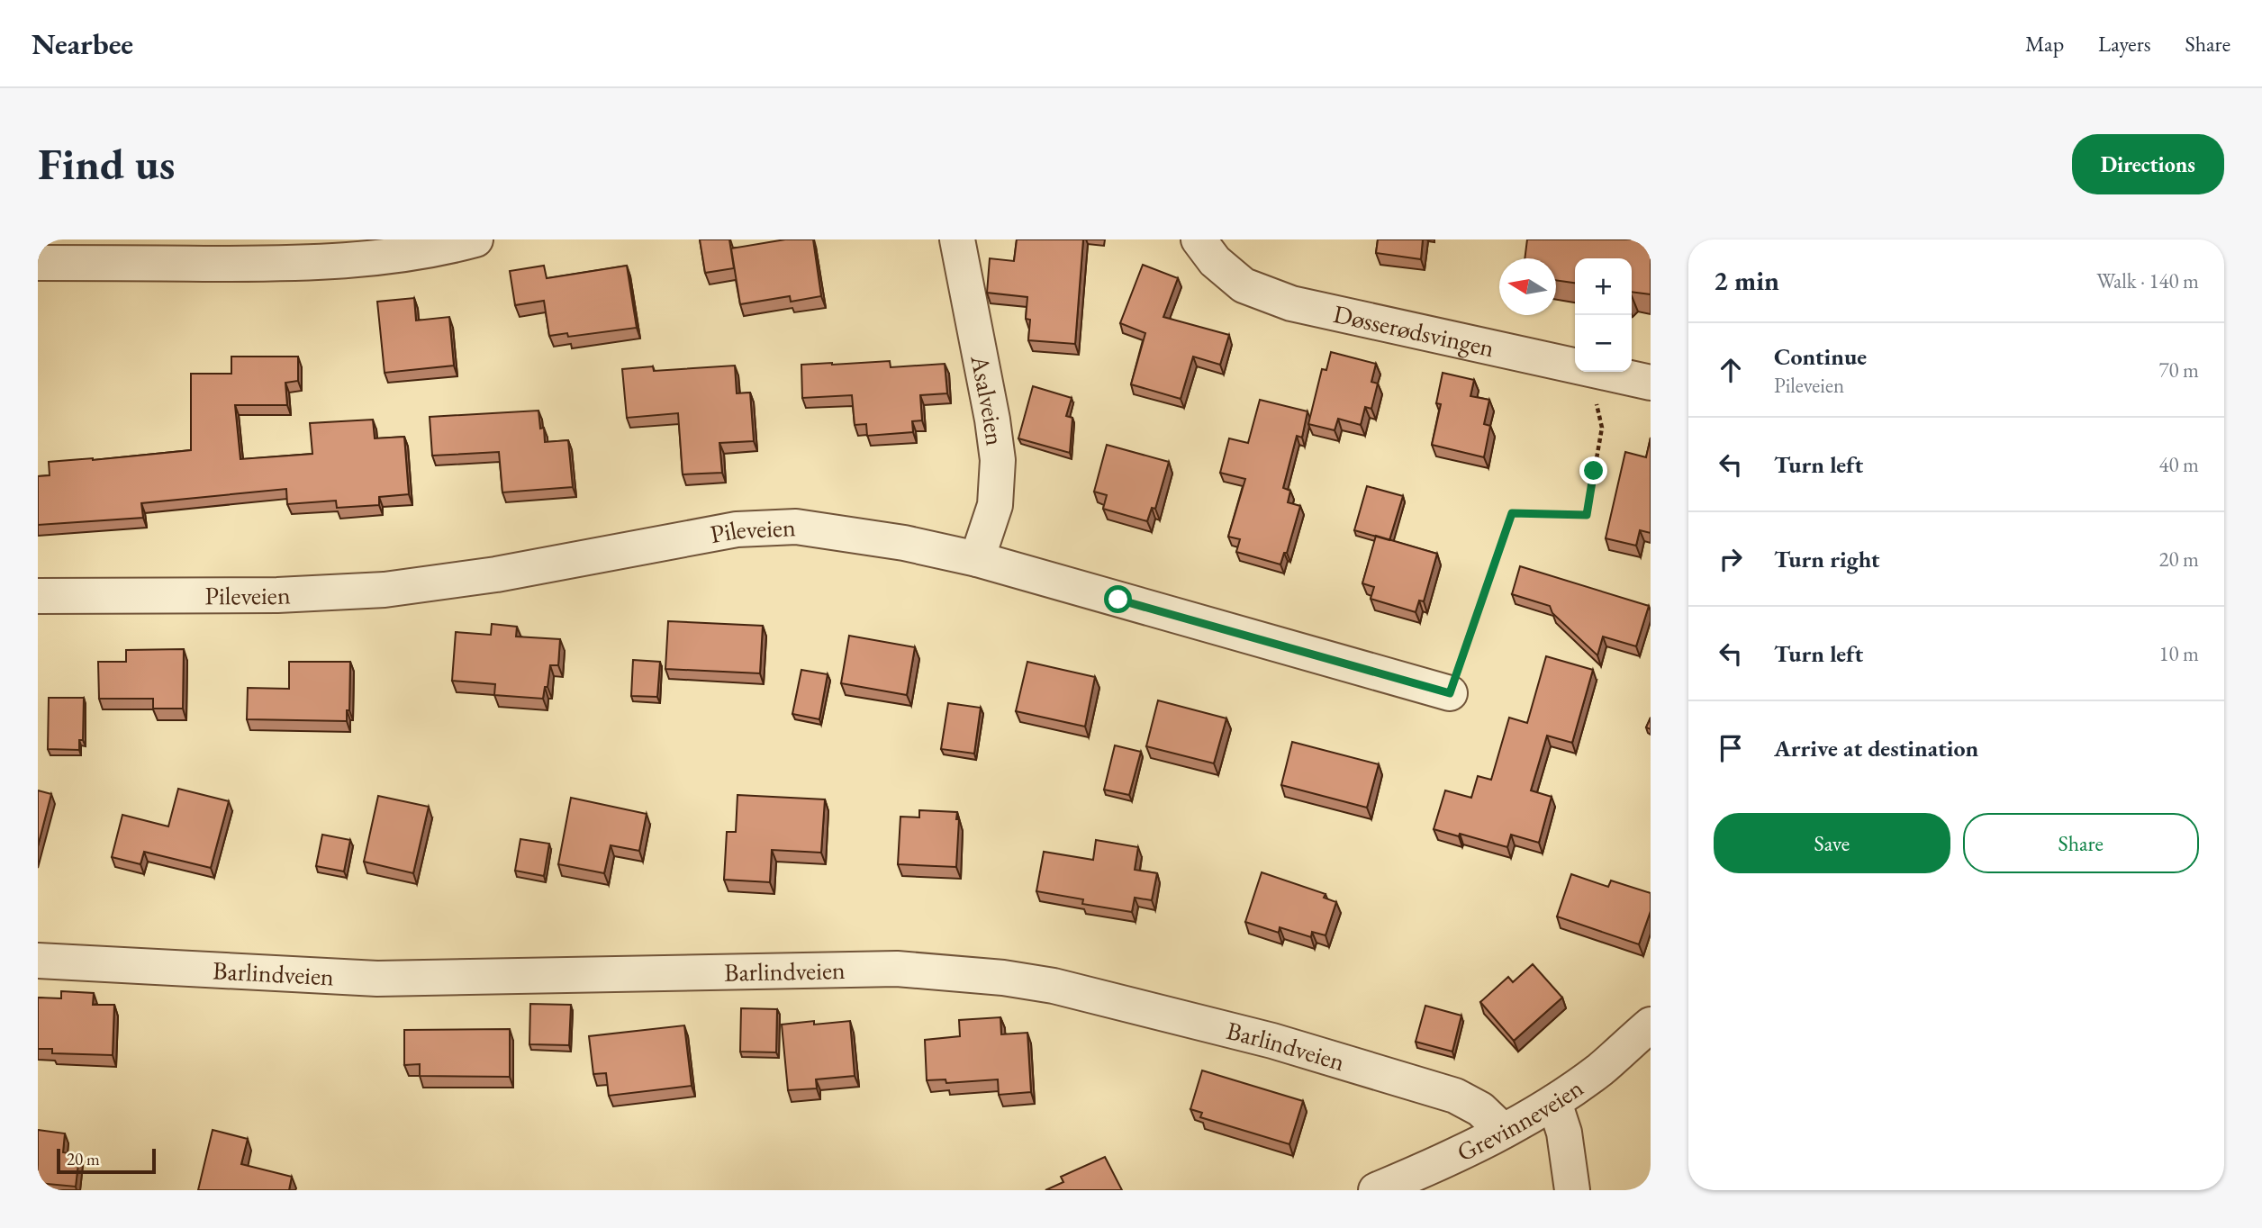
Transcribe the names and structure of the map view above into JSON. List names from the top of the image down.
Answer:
{
  "streets": {
    "street": [
      "Døsserødsvingen",
      "Asalveien",
      "Pileveien",
      "Barlindveien",
      "Grevinneveien"
    ]
  },
  "crossings": [
    ["Asalveien", "Pileveien"],
    ["Barlindveien", "Grevinneveien"]
  ],
  "scale_bar": "20 m",
  "north": "left",
  "page": {
    "header": "Nearbee",
    "nav": ["Map", "Layers", "Share"],
    "buttons": [
      "Directions",
      ["Save", "Share"]
    ],
    "title": "Find us",
    "heading": ["2 min", "Walk · 140 m"],
    "map_buttons": ["+", "−"],
    "list": [
      ["Continue", "Pileveien", "70 m"],
      ["Turn left", "40 m"],
      ["Turn right", "20 m"],
      ["Turn left", "10 m"],
      "Arrive at destination"
    ],
    "scale": "20 m"
  }
}
